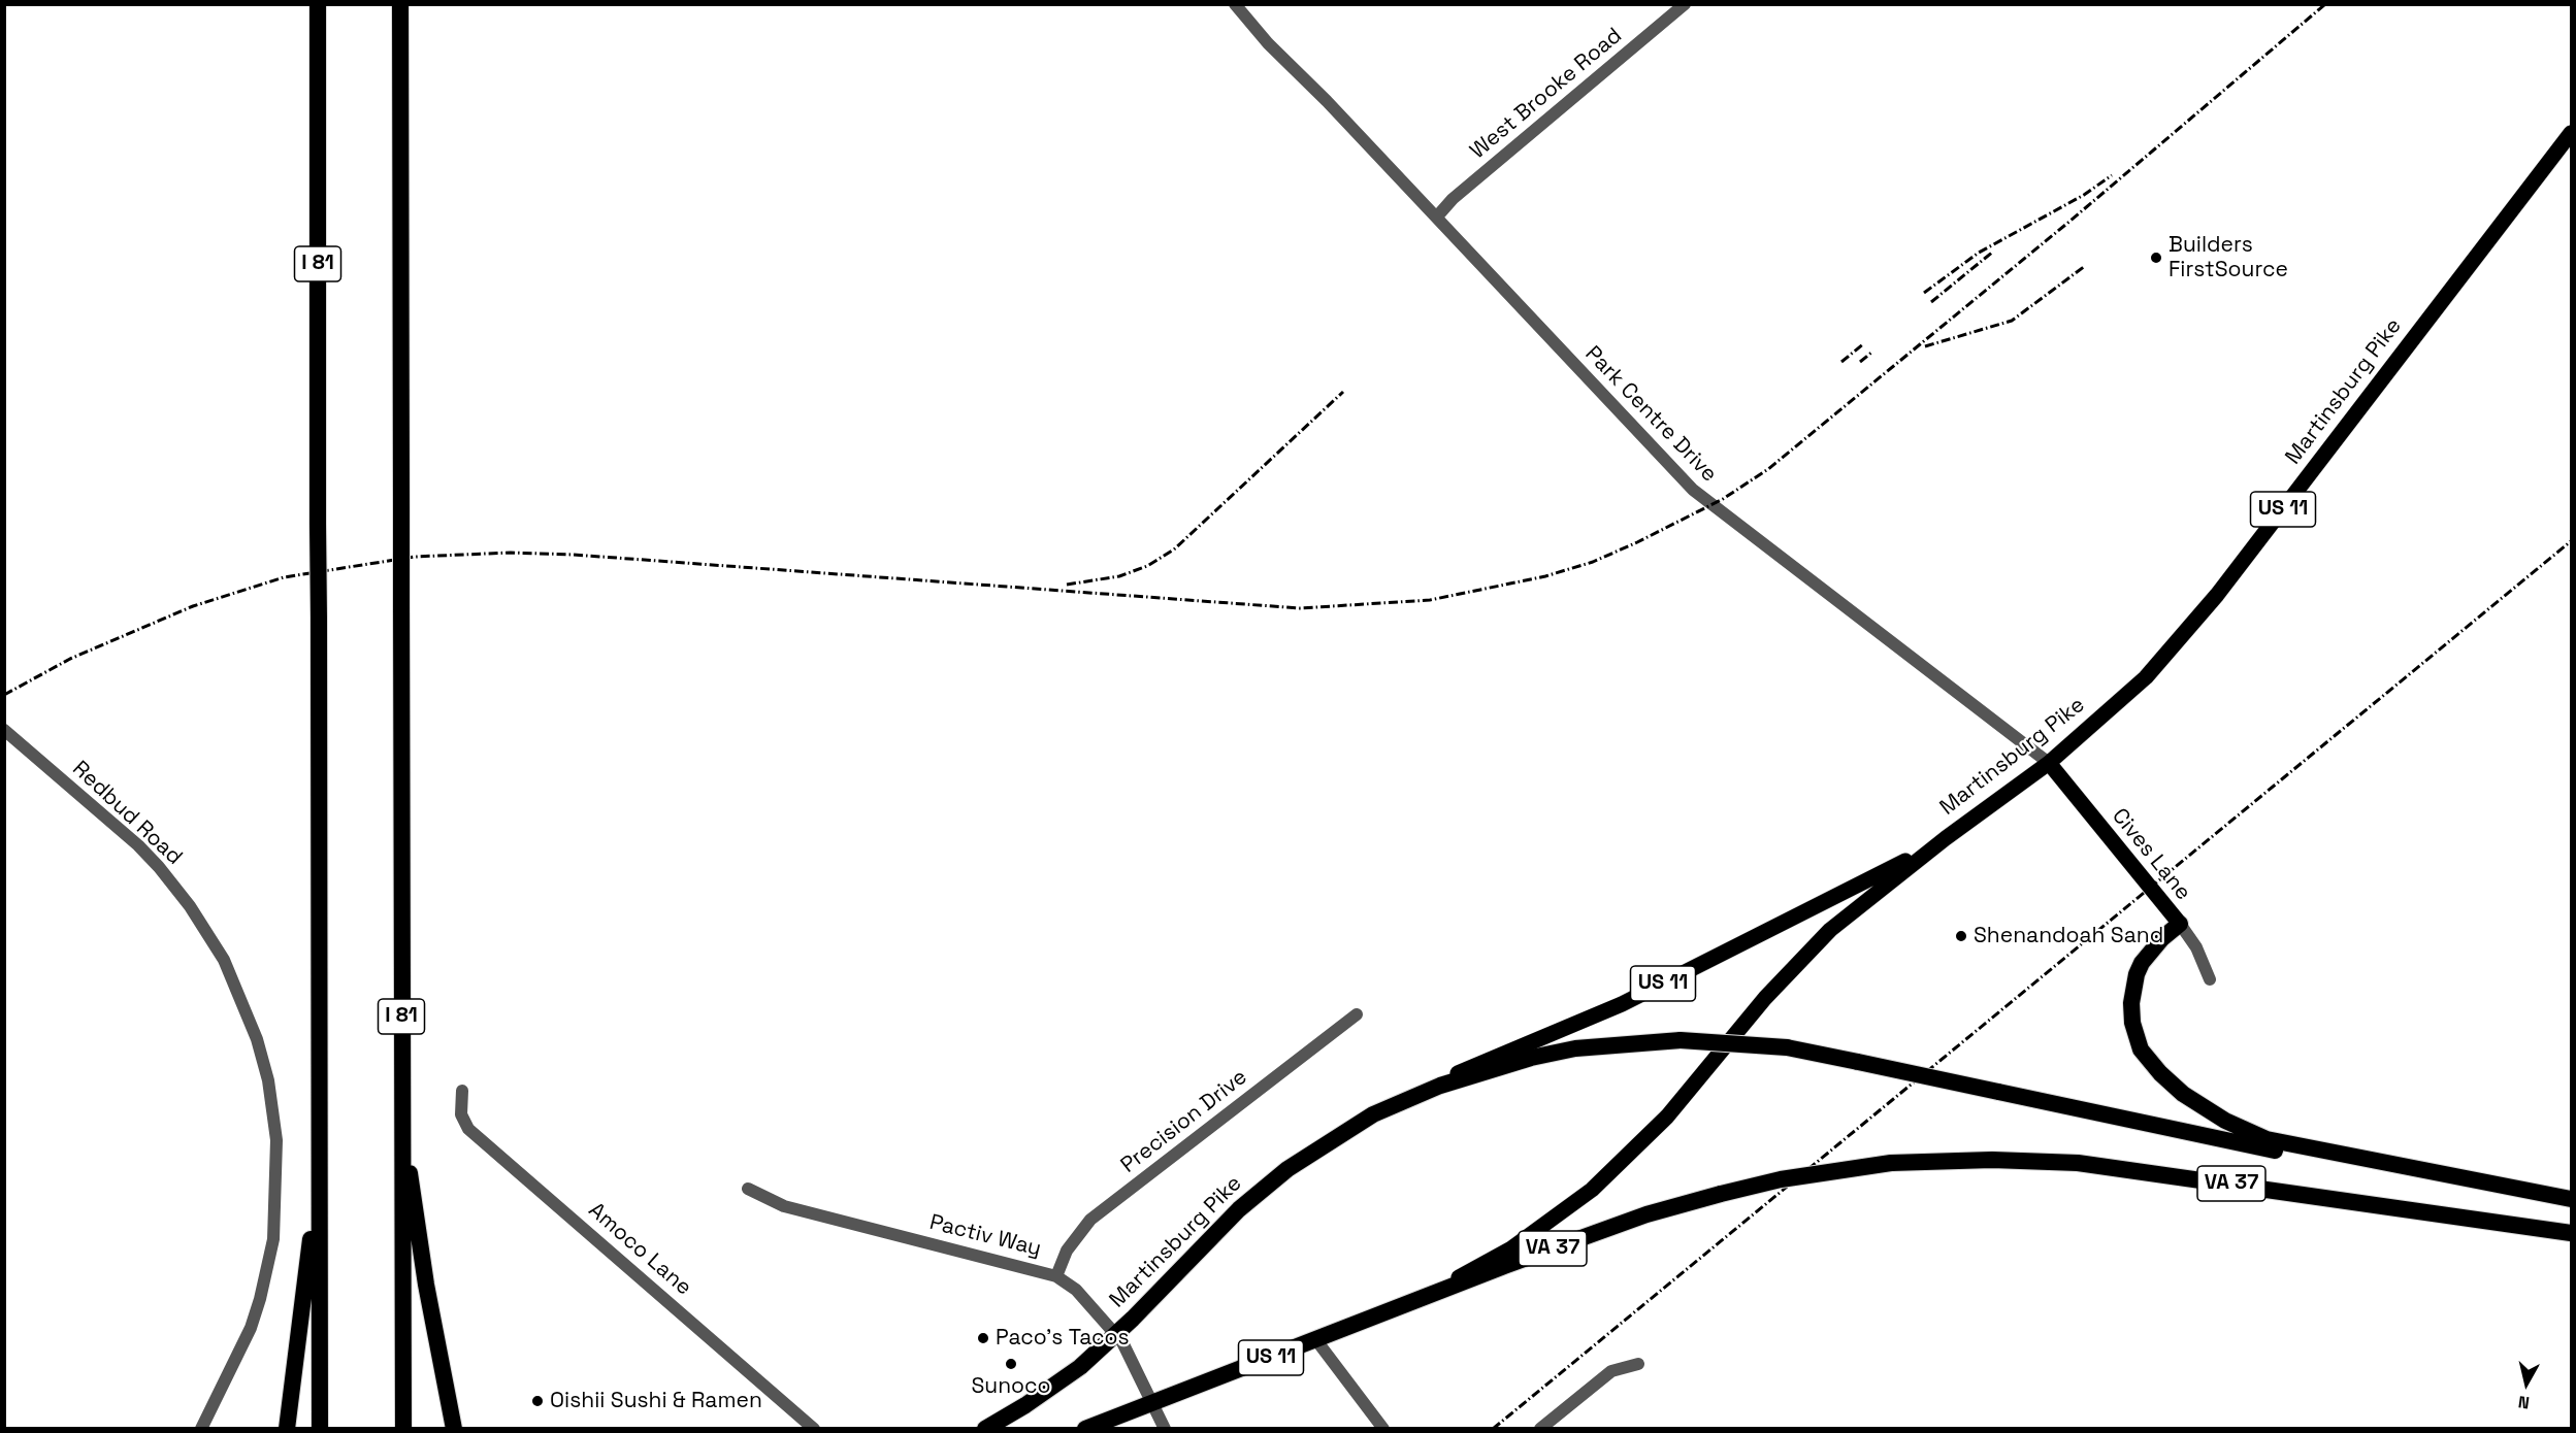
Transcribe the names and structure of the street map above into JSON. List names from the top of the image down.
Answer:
{
  "streets": {
    "highway": [
      "I 81",
      "Martinsburg Pike",
      "US 11",
      "VA 37"
    ],
    "main road": ["Cives Lane"],
    "street": [
      "West Brooke Road",
      "Park Centre Drive",
      "Redbud Road",
      "Precision Drive",
      "Pactiv Way",
      "Amoco Lane"
    ]
  },
  "crossings": [
    ["West Brooke Road", "Park Centre Drive"],
    ["Martinsburg Pike", "Park Centre Drive"],
    ["Martinsburg Pike", "US 11"],
    ["Martinsburg Pike", "Cives Lane"],
    ["Martinsburg Pike", "VA 37"],
    ["Martinsburg Pike", "Pactiv Way"],
    ["Park Centre Drive", "Cives Lane"],
    ["US 11", "VA 37"],
    ["US 11", "Pactiv Way"],
    ["Precision Drive", "Pactiv Way"]
  ],
  "places": [
    "Builders FirstSource",
    "Shenandoah Sand",
    "Paco's Tacos",
    "Sunoco",
    "Oishii Sushi & Ramen"
  ],
  "north": "bottom"
}
